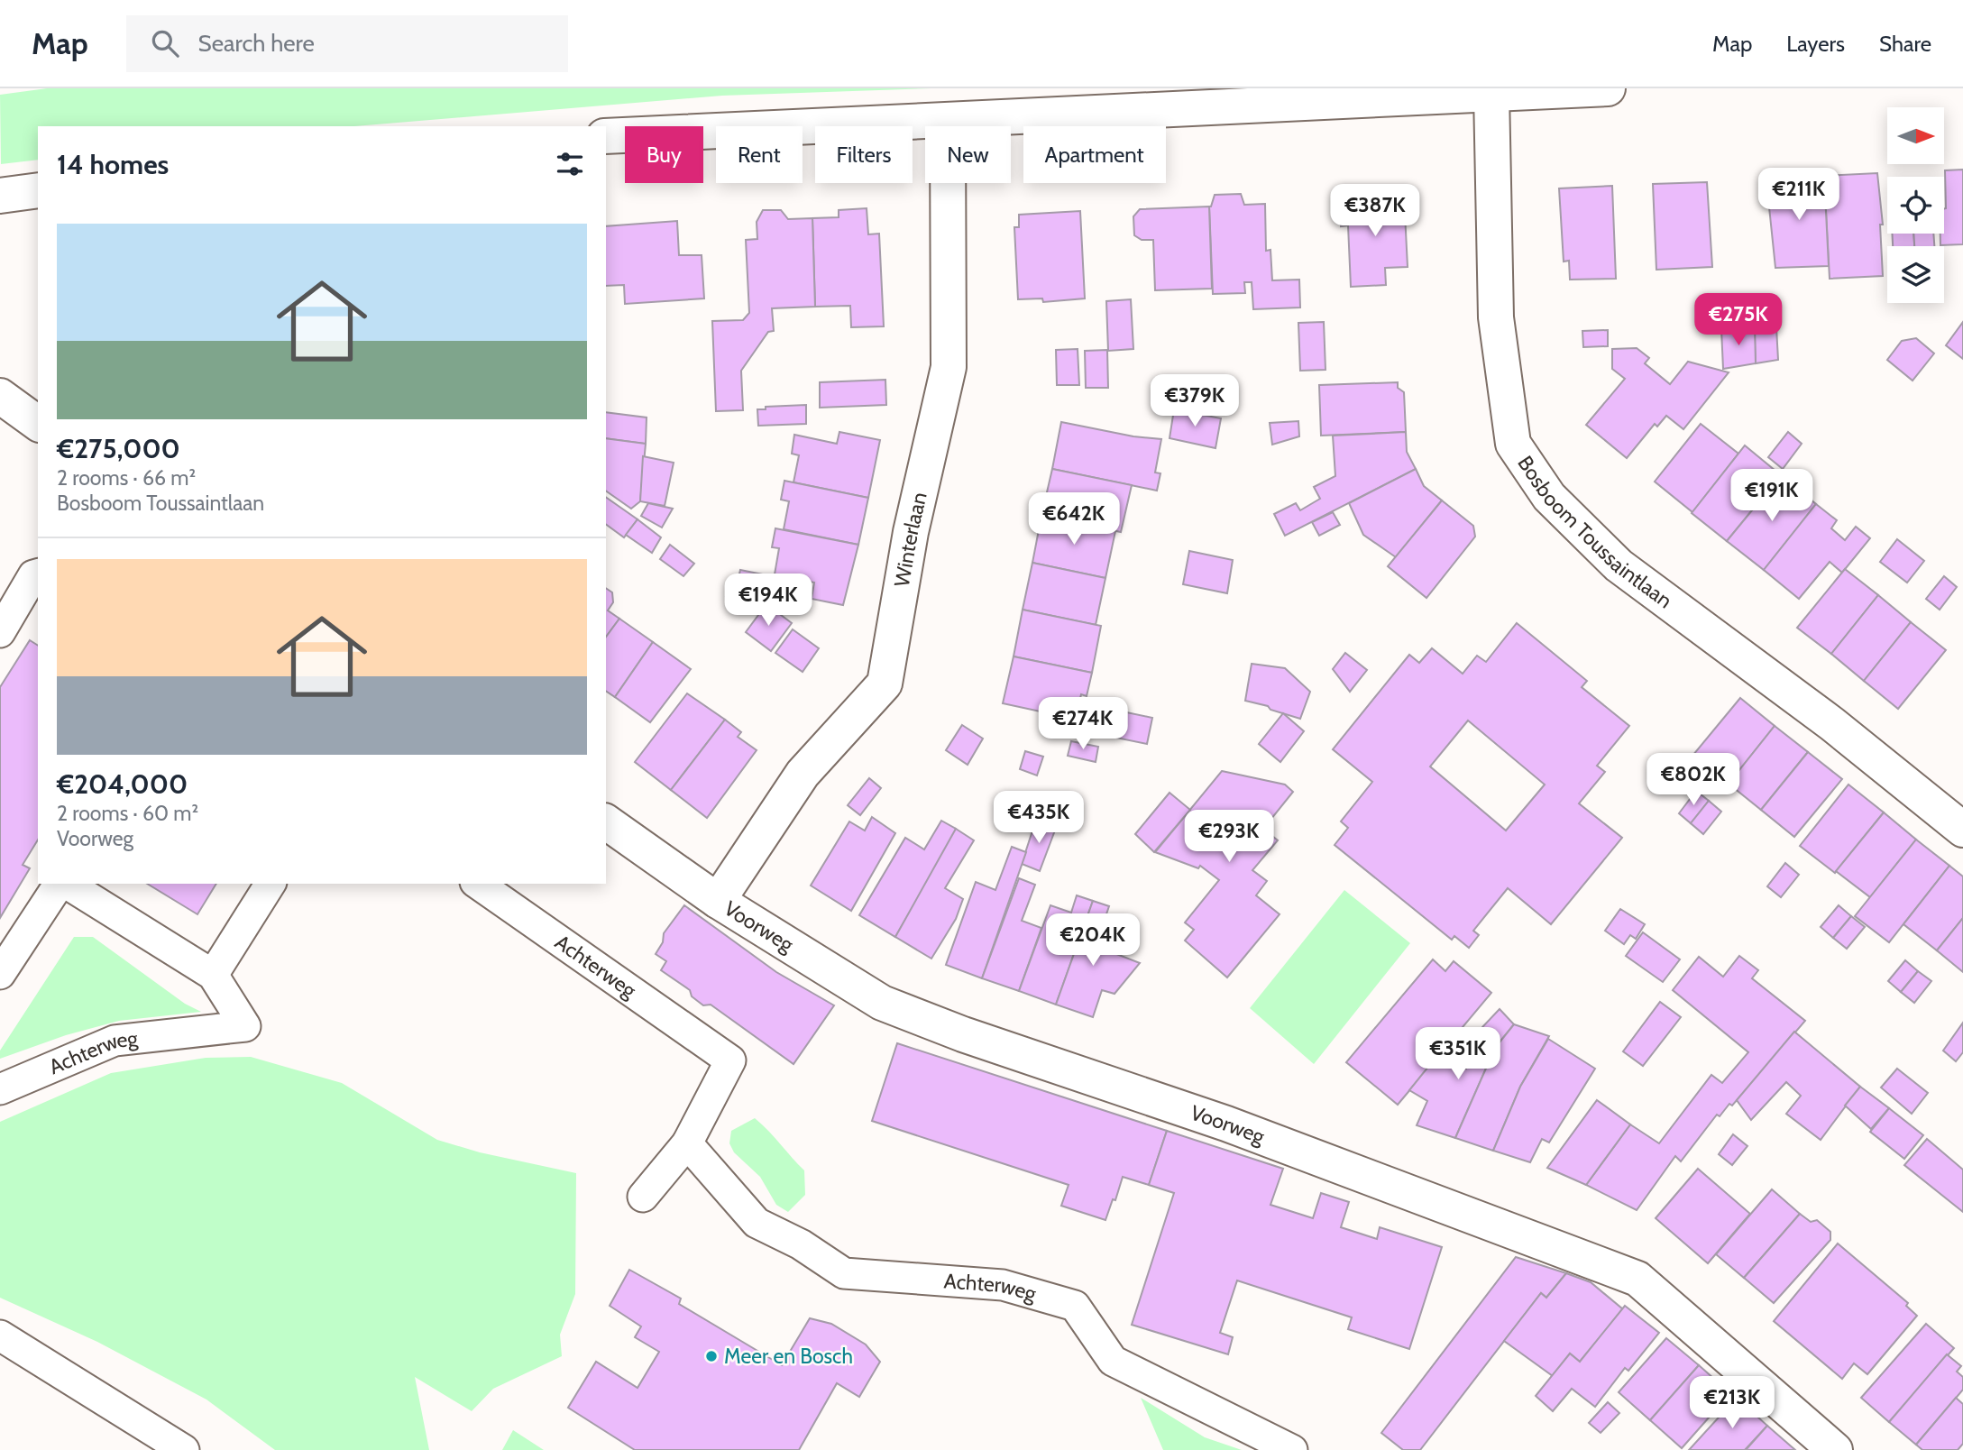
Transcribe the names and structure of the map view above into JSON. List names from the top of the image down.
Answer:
{
  "streets": {
    "street": ["Bosboom Toussaintlaan", "Winterlaan", "Voorweg"],
    "lane": ["Achterweg"]
  },
  "crossings": [
    ["Winterlaan", "Voorweg"]
  ],
  "places": ["Meer en Bosch"],
  "north": "right",
  "page": {
    "header": "Map",
    "search": "Search here",
    "nav": ["Map", "Layers", "Share"],
    "chip": [
      "Buy",
      "Rent",
      "Filters",
      "New",
      "Apartment"
    ],
    "heading": "14 homes",
    "price": [
      "€211K",
      "€387K",
      "€275K",
      "€379K",
      "€191K",
      "€642K",
      "€194K",
      "€274K",
      "€802K",
      "€435K",
      "€293K",
      "€204K",
      "€351K",
      "€213K"
    ],
    "list": [
      {
        "name": "€275,000",
        "note": "2 rooms · 66 m² · Bosboom Toussaintlaan"
      },
      {
        "name": "€204,000",
        "note": "2 rooms · 60 m² · Voorweg"
      }
    ]
  }
}
